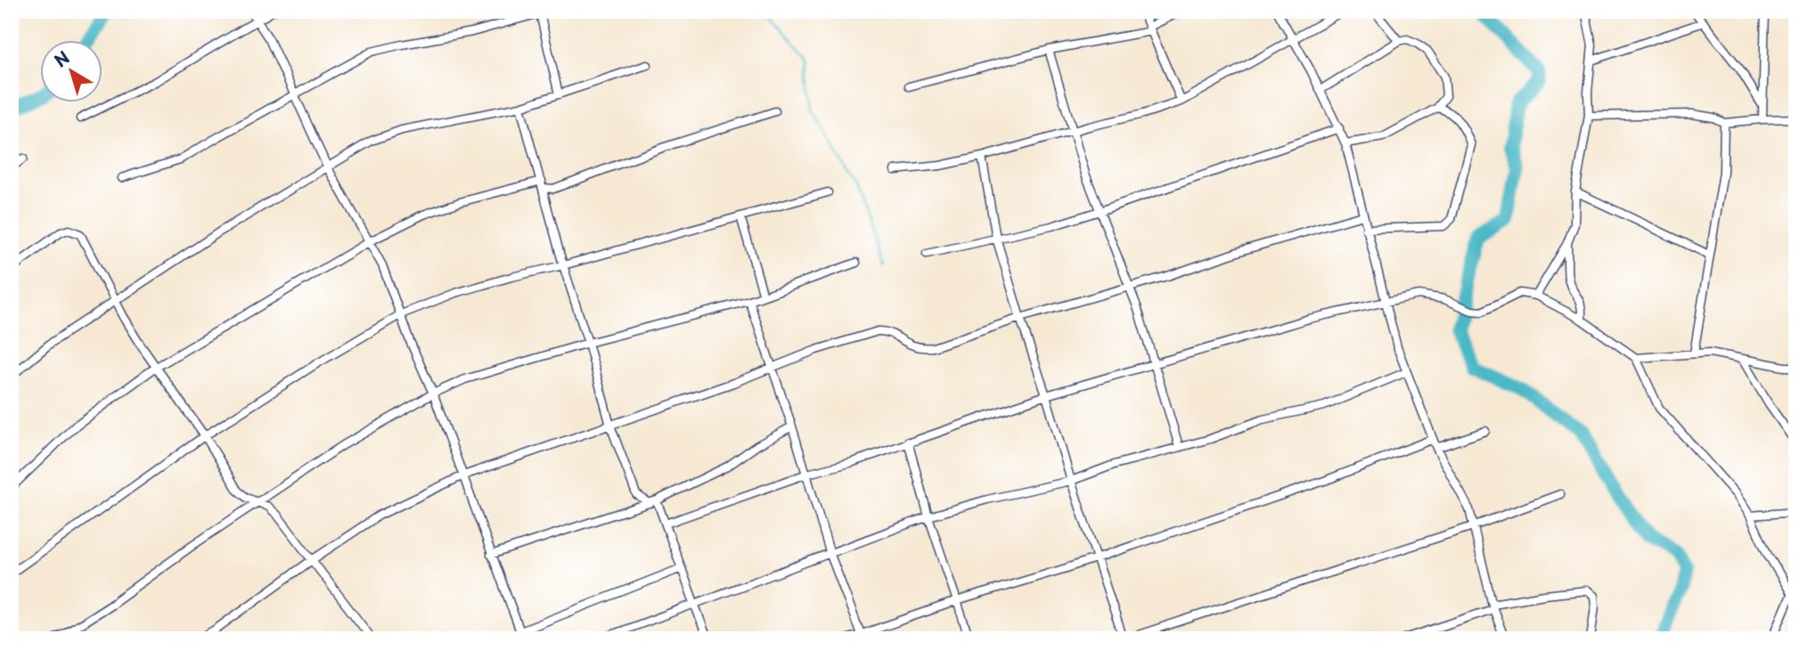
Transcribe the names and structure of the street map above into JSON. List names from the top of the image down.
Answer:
{
  "north": "top left"
}
